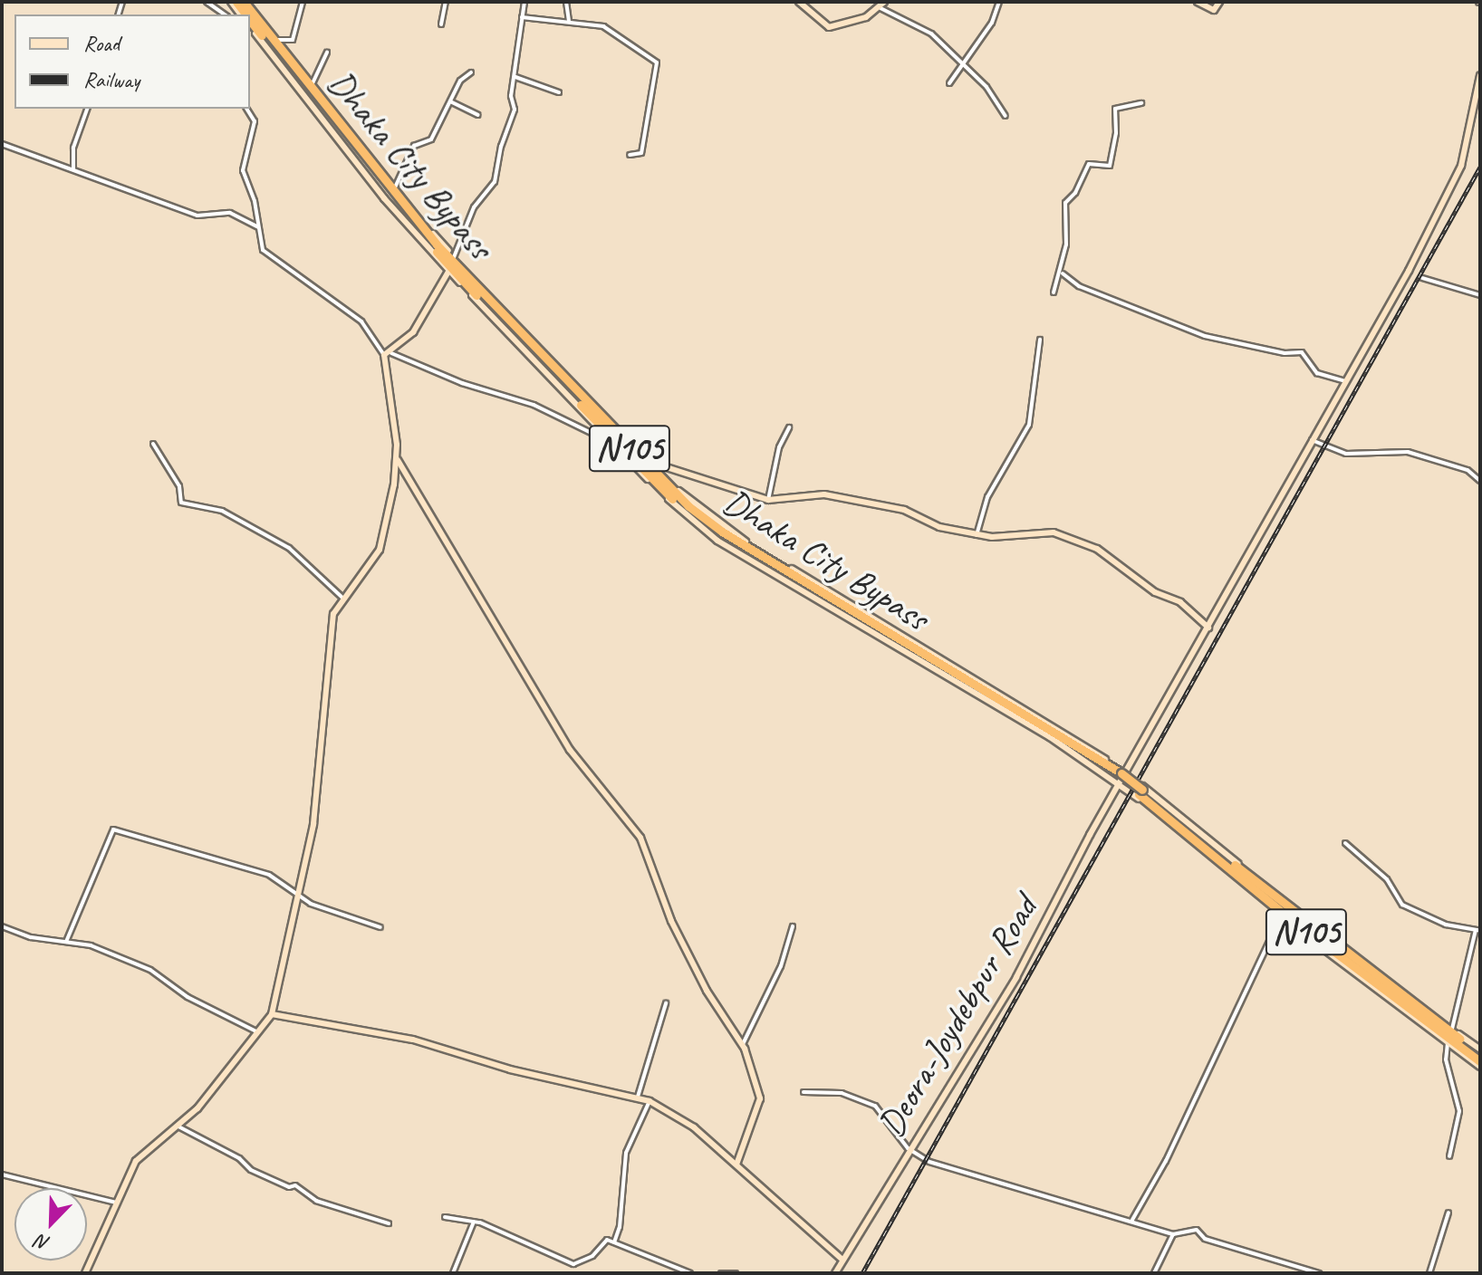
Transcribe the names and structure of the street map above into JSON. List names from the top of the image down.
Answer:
{
  "streets": {
    "highway": ["Dhaka City Bypass", "N105"],
    "street": ["Deora-Joydebpur Road"]
  },
  "crossings": [
    ["Dhaka City Bypass", "Deora-Joydebpur Road"]
  ],
  "legend": ["Road", "Railway"],
  "north": "bottom left"
}
